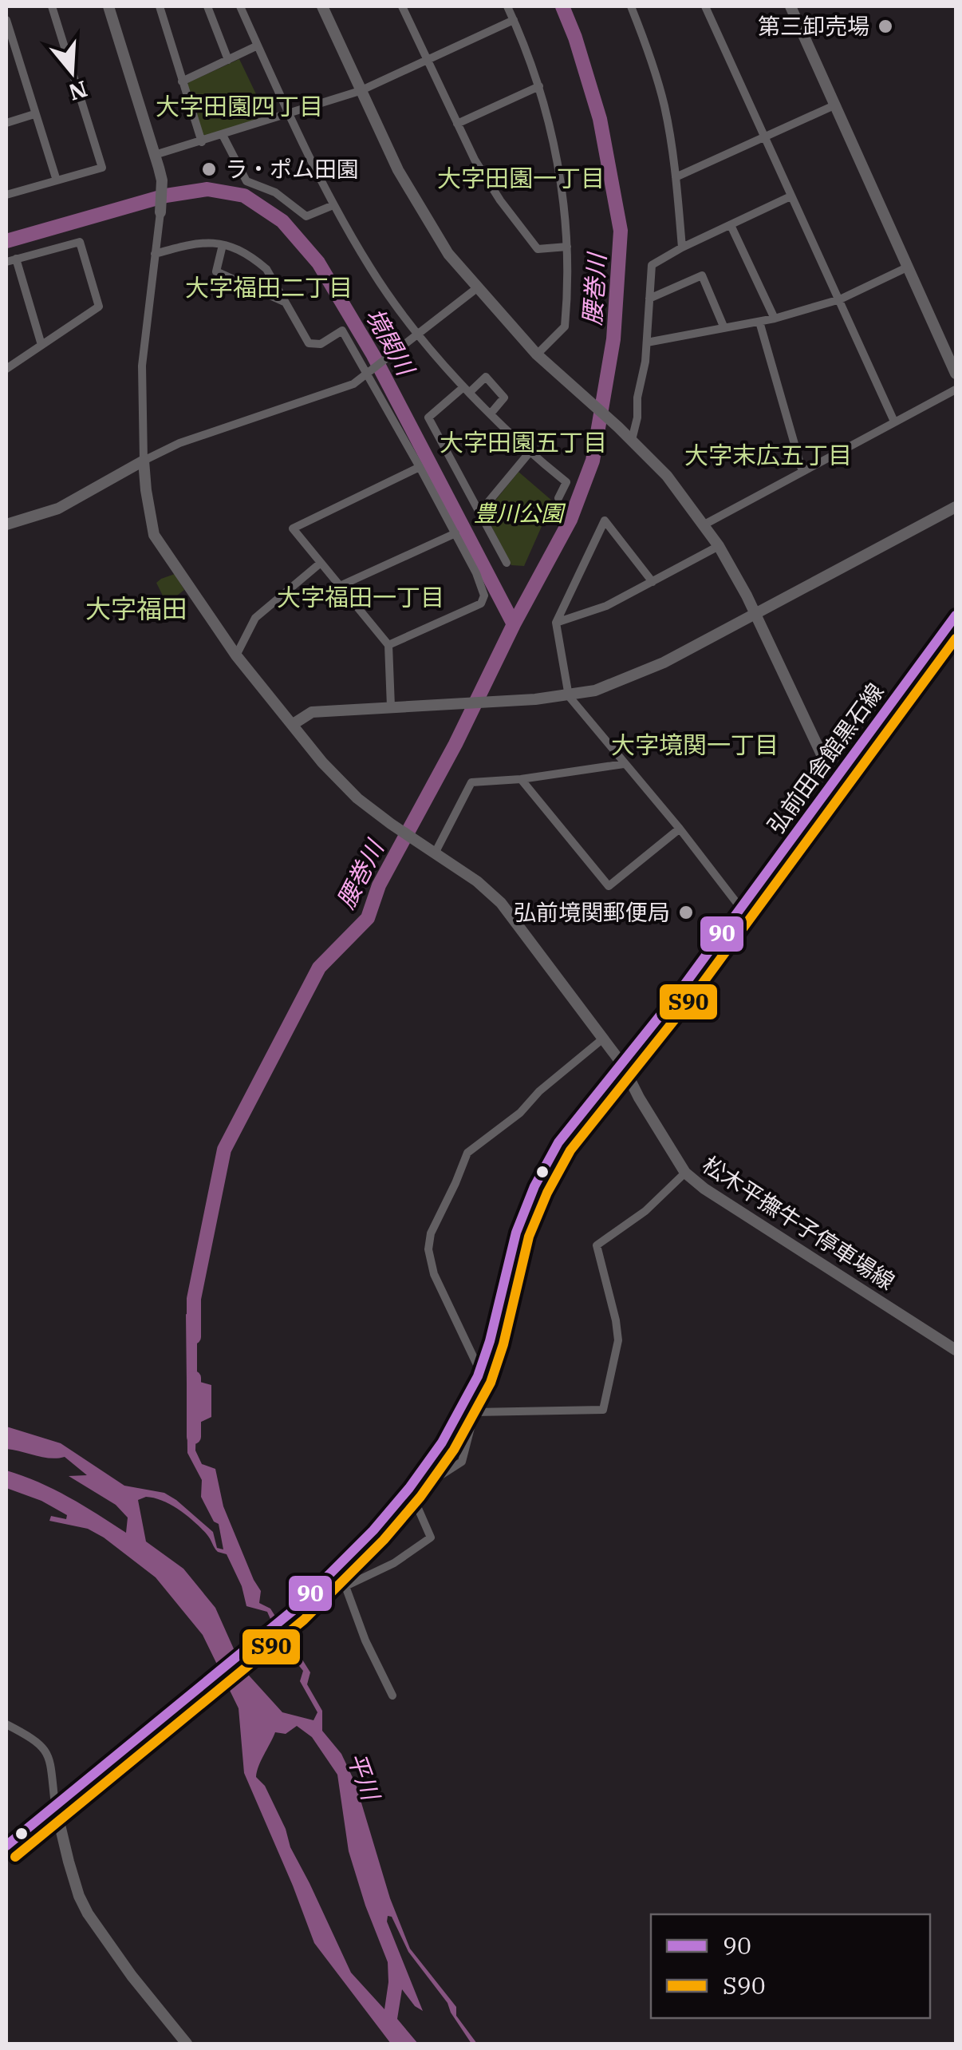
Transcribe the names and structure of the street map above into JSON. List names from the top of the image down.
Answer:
{
  "streets": {
    "main road": ["弘前田舎館黒石線", "松木平撫牛子停車場線"]
  },
  "crossings": [
    ["弘前田舎館黒石線", "松木平撫牛子停車場線"]
  ],
  "districts": [
    "大字田園四丁目",
    "大字田園一丁目",
    "大字福田二丁目",
    "大字田園五丁目",
    "大字末広五丁目",
    "大字福田一丁目",
    "大字福田",
    "大字境関一丁目"
  ],
  "water": ["腰巻川", "境関川", "平川"],
  "parks": ["豊川公園"],
  "places": ["第三卸売場", "ラ・ポム田園", "弘前境関郵便局"],
  "lines": ["transit line 90", "transit line S90"],
  "legend": ["90", "S90"],
  "north": "bottom"
}
